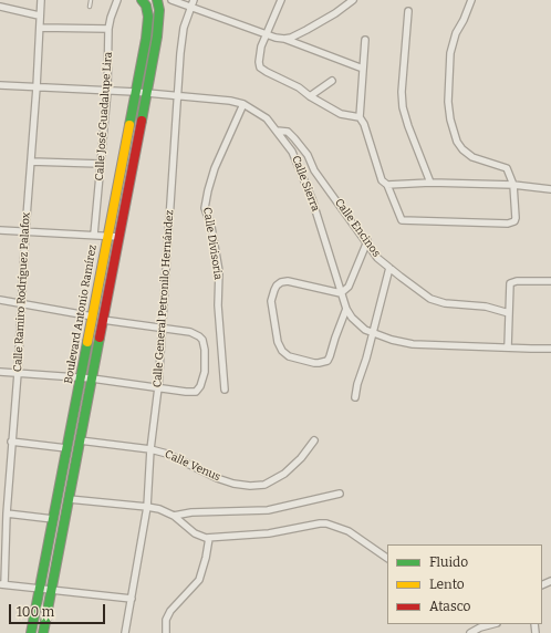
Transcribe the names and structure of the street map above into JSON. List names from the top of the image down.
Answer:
{
  "streets": {
    "main road": ["Boulevard Antonio Ramírez"],
    "street": [
      "Calle José Guadalupe Lira",
      "Calle Sierra",
      "Calle Encinos",
      "Calle Divisoria",
      "Calle Ramiro Rodríguez Palafox",
      "Calle General Petronilo Hernández",
      "Calle Venus"
    ]
  },
  "crossings": [
    ["Calle José Guadalupe Lira", "Calle Sierra"],
    ["Calle Sierra", "Calle Encinos"],
    ["Calle Sierra", "Calle Divisoria"],
    ["Calle Sierra", "Calle Ramiro Rodríguez Palafox"],
    ["Calle Sierra", "Calle General Petronilo Hernández"],
    ["Calle Sierra", "Boulevard Antonio Ramírez"],
    ["Calle General Petronilo Hernández", "Calle Venus"],
    ["Boulevard Antonio Ramírez", "Calle Venus"]
  ],
  "legend": ["Fluido", "Lento", "Atasco"],
  "scale_bar": "100 m"
}
